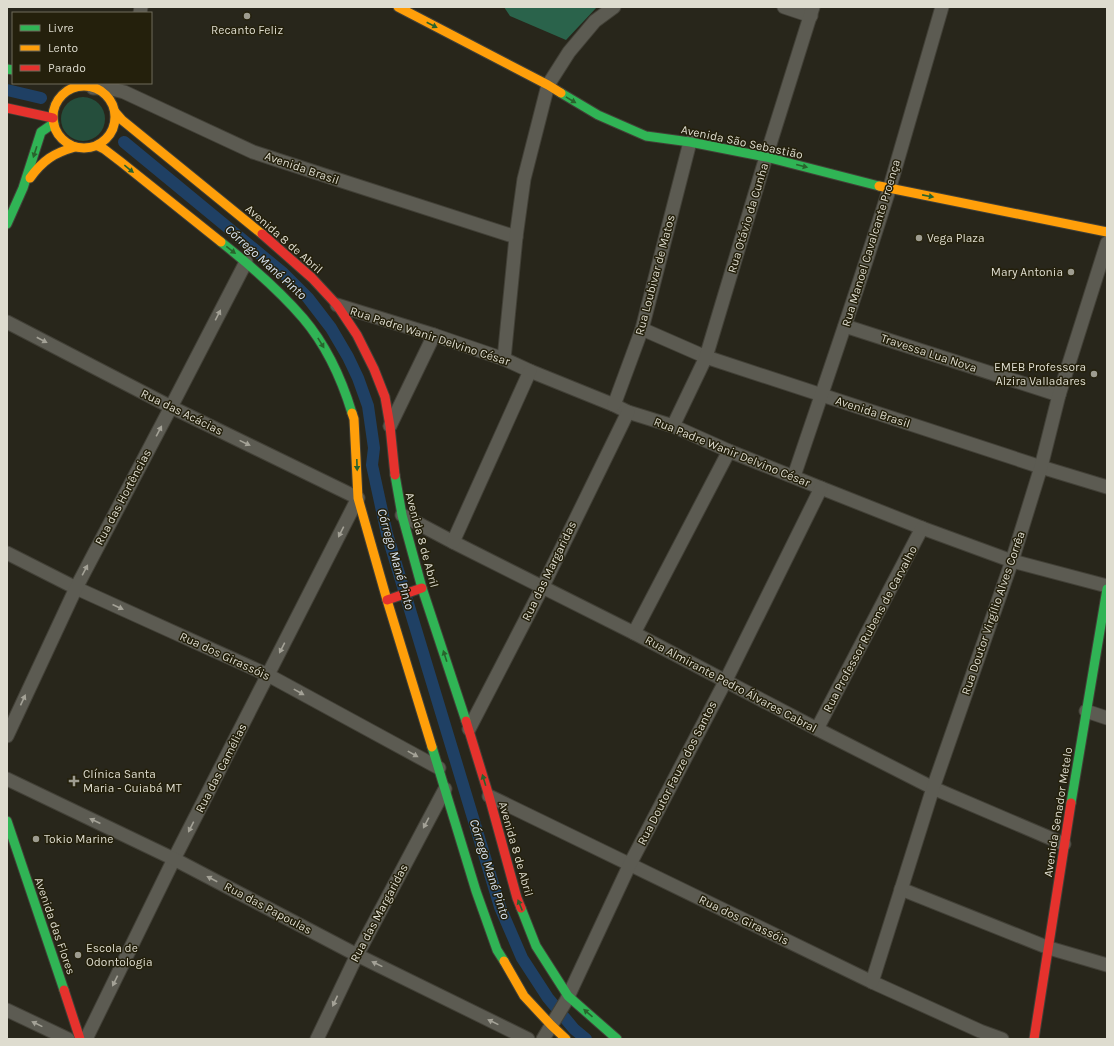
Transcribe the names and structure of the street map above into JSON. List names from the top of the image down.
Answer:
{
  "streets": {
    "main road": [
      "Avenida São Sebastião",
      "Avenida 8 de Abril",
      "Avenida Senador Metelo",
      "Avenida das Flores"
    ],
    "street": [
      "Avenida Brasil",
      "Rua Otávio da Cunha",
      "Rua Manoel Cavalcante Proença",
      "Rua Loubivar de Matos",
      "Rua Padre Wanir Delvino César",
      "Travessa Lua Nova",
      "Rua das Acácias",
      "Rua das Hortências",
      "Rua das Margaridas",
      "Rua Doutor Virgílio Alves Corrêa",
      "Rua Professor Rubens de Carvalho",
      "Rua dos Girassóis",
      "Rua Almirante Pedro Álvares Cabral",
      "Rua das Camélias",
      "Rua Doutor Fauze dos Santos",
      "Rua das Papoulas"
    ]
  },
  "crossings": [
    ["Avenida São Sebastião", "Rua Otávio da Cunha"],
    ["Avenida São Sebastião", "Rua Manoel Cavalcante Proença"],
    ["Avenida São Sebastião", "Rua Loubivar de Matos"],
    ["Avenida Brasil", "Rua Otávio da Cunha"],
    ["Avenida Brasil", "Avenida 8 de Abril"],
    ["Avenida Brasil", "Rua Manoel Cavalcante Proença"],
    ["Avenida Brasil", "Rua Loubivar de Matos"],
    ["Avenida Brasil", "Rua Doutor Virgílio Alves Corrêa"],
    ["Rua Otávio da Cunha", "Rua Padre Wanir Delvino César"],
    ["Avenida 8 de Abril", "Rua Padre Wanir Delvino César"],
    ["Avenida 8 de Abril", "Rua das Margaridas"],
    ["Avenida 8 de Abril", "Rua dos Girassóis"],
    ["Avenida 8 de Abril", "Rua Almirante Pedro Álvares Cabral"],
    ["Avenida 8 de Abril", "Rua Doutor Fauze dos Santos"],
    ["Rua Manoel Cavalcante Proença", "Rua Padre Wanir Delvino César"],
    ["Rua Manoel Cavalcante Proença", "Travessa Lua Nova"],
    ["Rua Loubivar de Matos", "Rua Padre Wanir Delvino César"],
    ["Rua Padre Wanir Delvino César", "Rua das Margaridas"],
    ["Rua Padre Wanir Delvino César", "Rua Doutor Virgílio Alves Corrêa"],
    ["Rua Padre Wanir Delvino César", "Rua Professor Rubens de Carvalho"],
    ["Rua Padre Wanir Delvino César", "Rua Doutor Fauze dos Santos"],
    ["Rua Padre Wanir Delvino César", "Avenida Senador Metelo"],
    ["Travessa Lua Nova", "Rua Doutor Virgílio Alves Corrêa"],
    ["Rua das Acácias", "Rua das Hortências"],
    ["Rua das Acácias", "Rua das Camélias"],
    ["Rua das Hortências", "Rua dos Girassóis"],
    ["Rua das Margaridas", "Rua Almirante Pedro Álvares Cabral"],
    ["Rua das Margaridas", "Rua das Papoulas"],
    ["Rua Doutor Virgílio Alves Corrêa", "Rua dos Girassóis"],
    ["Rua Doutor Virgílio Alves Corrêa", "Rua Almirante Pedro Álvares Cabral"],
    ["Rua Professor Rubens de Carvalho", "Rua Almirante Pedro Álvares Cabral"],
    ["Rua dos Girassóis", "Rua das Camélias"],
    ["Rua dos Girassóis", "Rua Doutor Fauze dos Santos"],
    ["Rua Almirante Pedro Álvares Cabral", "Rua Doutor Fauze dos Santos"],
    ["Rua Almirante Pedro Álvares Cabral", "Avenida Senador Metelo"],
    ["Rua das Camélias", "Rua das Papoulas"]
  ],
  "one_way": [
    "Avenida São Sebastião",
    "Rua das Acácias",
    "Rua das Hortências",
    "Rua das Margaridas",
    "Rua dos Girassóis",
    "Rua das Camélias",
    "Rua das Papoulas"
  ],
  "water": ["Córrego Mané Pinto"],
  "places": {
    "other": [
      "Recanto Feliz",
      "Vega Plaza",
      "Mary Antonia",
      "EMEB Professora Alzira Valladares",
      "Tokio Marine",
      "Escola de Odontologia"
    ],
    "health": ["Clínica Santa Maria - Cuiabá MT"]
  },
  "legend": ["Livre", "Lento", "Parado"]
}
